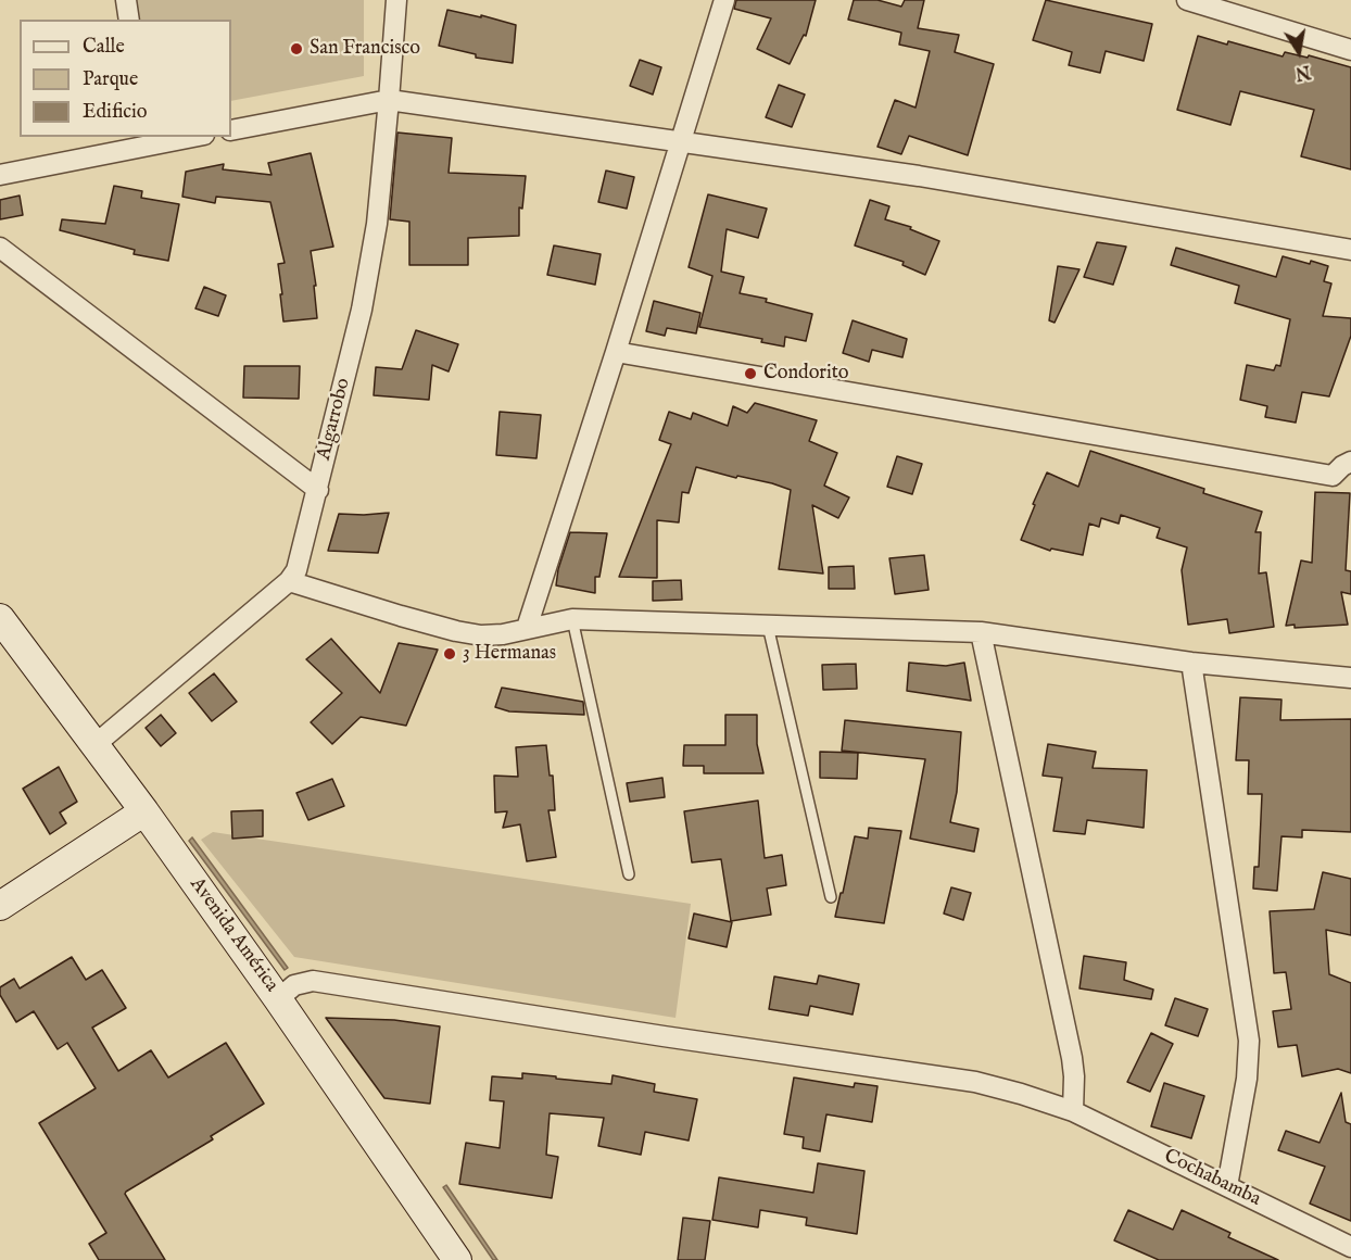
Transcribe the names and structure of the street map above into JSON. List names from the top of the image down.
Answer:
{
  "streets": {
    "main road": ["Avenida América"],
    "street": ["Algarrobo", "Cochabamba"]
  },
  "crossings": [
    ["Algarrobo", "Avenida América"],
    ["Avenida América", "Cochabamba"]
  ],
  "places": ["San Francisco", "Condorito", "3 Hermanas"],
  "legend": ["Calle", "Parque", "Edificio"],
  "north": "bottom"
}
